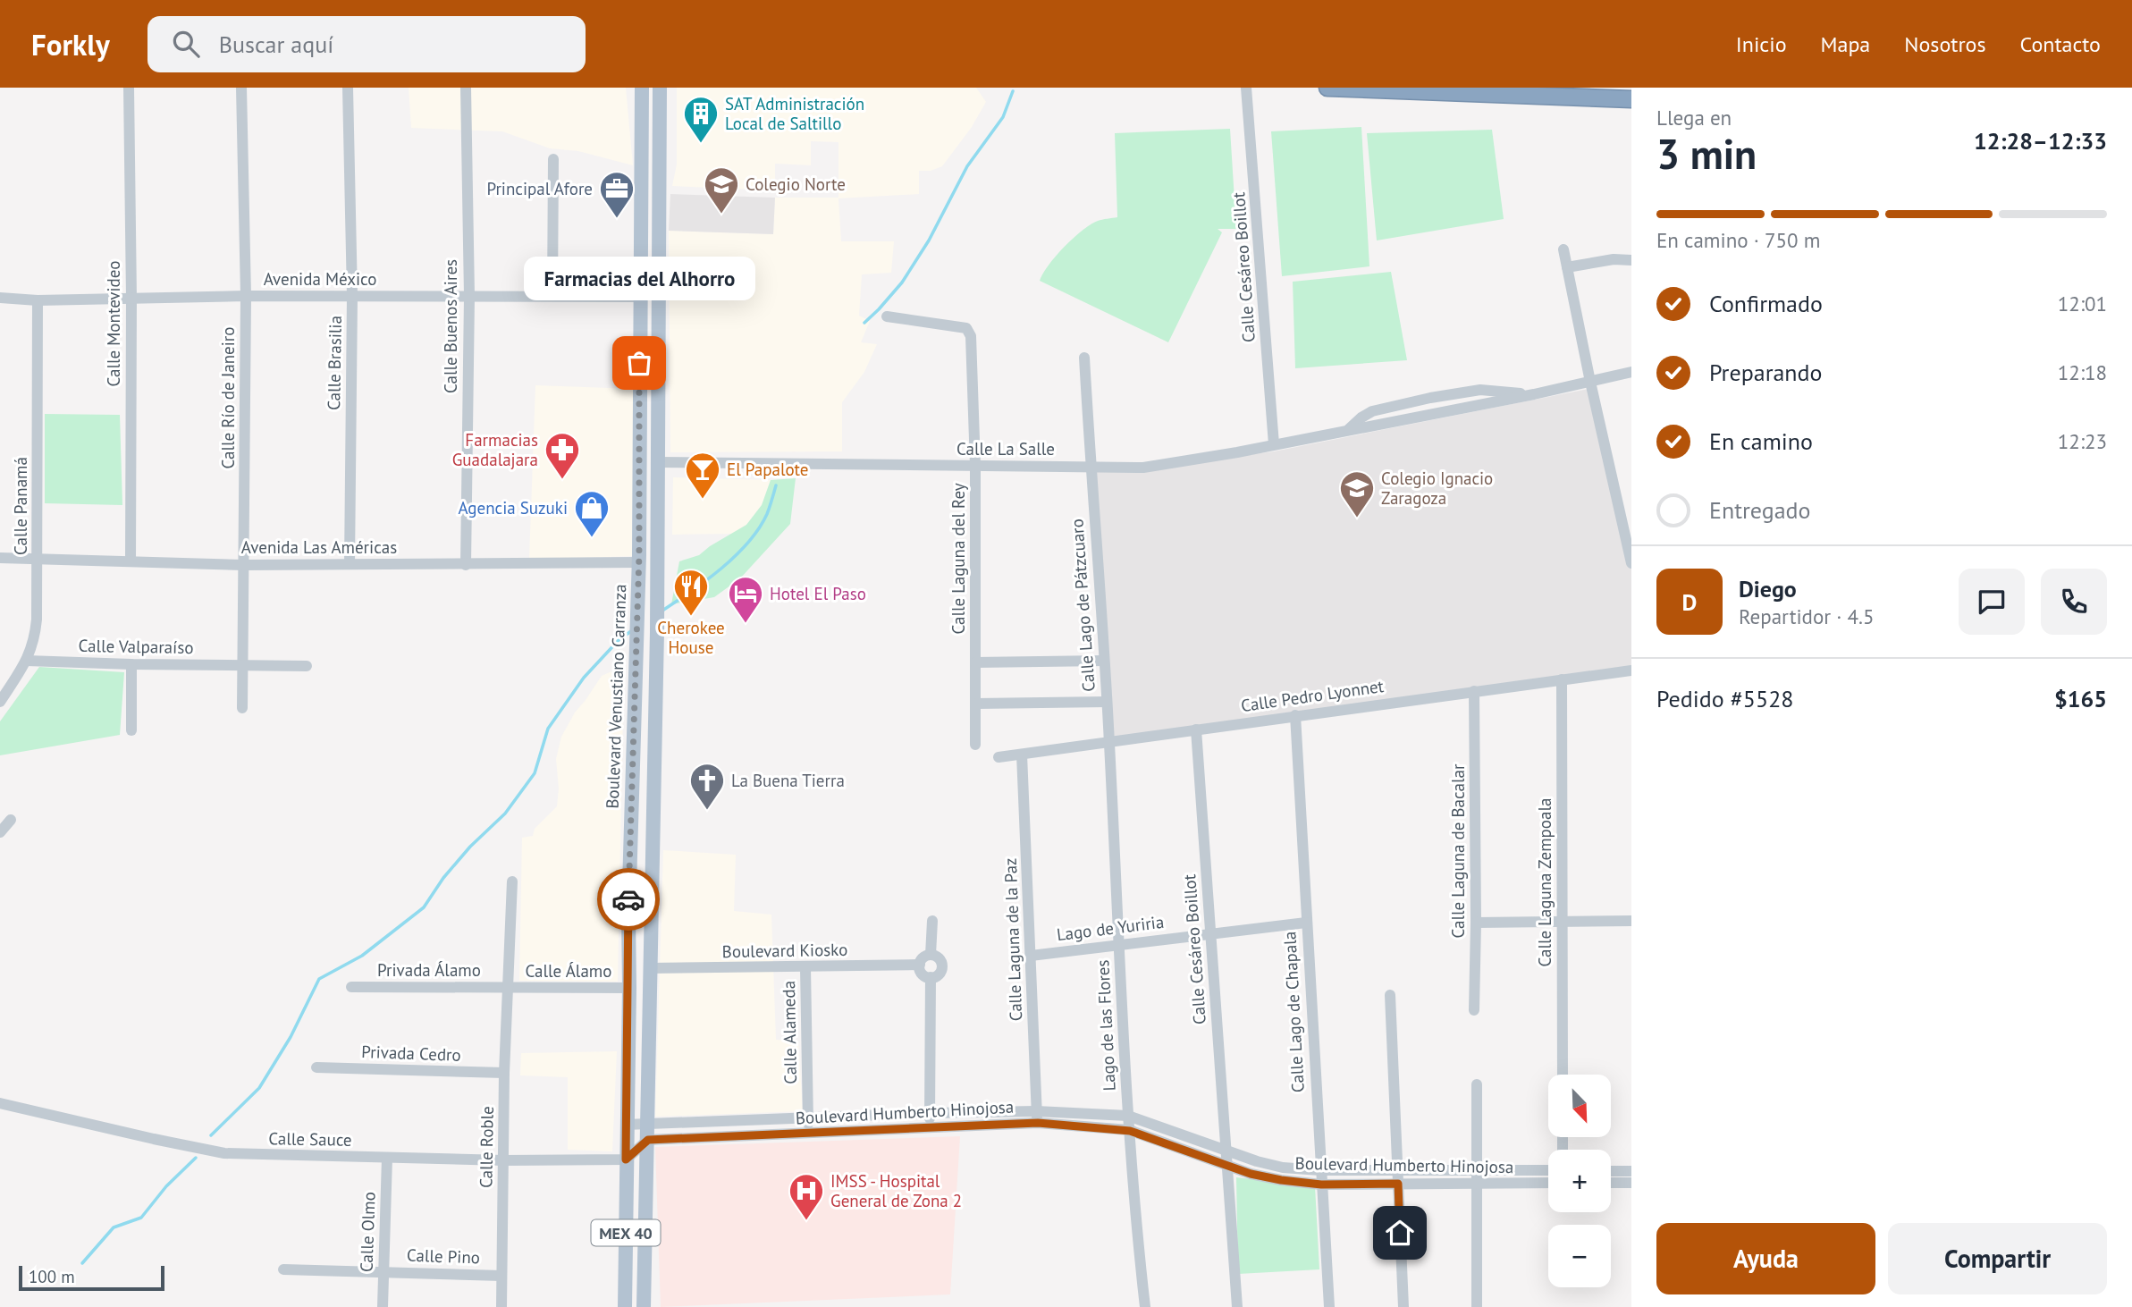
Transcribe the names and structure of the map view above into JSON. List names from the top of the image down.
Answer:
{
  "streets": {
    "main road": ["Boulevard Venustiano Carranza", "MEX 40"],
    "street": [
      "Calle Cesáreo Boillot",
      "Avenida México",
      "Calle Montevideo",
      "Calle Buenos Aires",
      "Calle Brasilia",
      "Calle Río de Janeiro",
      "Calle La Salle",
      "Calle Panamá",
      "Avenida Las Américas",
      "Calle Laguna del Rey",
      "Calle Lago de Pátzcuaro",
      "Calle Valparaíso",
      "Calle Pedro Lyonnet",
      "Calle Laguna de Bacalar",
      "Calle Laguna Zempoala",
      "Lago de Yuriria",
      "Calle Laguna de la Paz",
      "Boulevard Kiosko",
      "Privada Álamo",
      "Calle Álamo",
      "Calle Lago de Chapala",
      "Lago de las Flores",
      "Calle Alameda",
      "Privada Cedro",
      "Boulevard Humberto Hinojosa",
      "Calle Sauce",
      "Calle Roble",
      "Calle Olmo",
      "Calle Pino"
    ]
  },
  "crossings": [
    ["Calle Cesáreo Boillot", "Calle La Salle"],
    ["Calle Cesáreo Boillot", "Calle Pedro Lyonnet"],
    ["Calle Cesáreo Boillot", "Lago de Yuriria"],
    ["Calle Cesáreo Boillot", "Boulevard Humberto Hinojosa"],
    ["Avenida México", "Calle Montevideo"],
    ["Avenida México", "Calle Buenos Aires"],
    ["Avenida México", "Calle Brasilia"],
    ["Avenida México", "Calle Río de Janeiro"],
    ["Avenida México", "Calle Panamá"],
    ["Avenida México", "Boulevard Venustiano Carranza"],
    ["Calle Montevideo", "Avenida Las Américas"],
    ["Calle Buenos Aires", "Avenida Las Américas"],
    ["Calle Brasilia", "Avenida Las Américas"],
    ["Calle Río de Janeiro", "Avenida Las Américas"],
    ["Calle Río de Janeiro", "Calle Valparaíso"],
    ["Calle La Salle", "Calle Laguna del Rey"],
    ["Calle La Salle", "Calle Lago de Pátzcuaro"],
    ["Calle La Salle", "MEX 40"],
    ["Calle Panamá", "Avenida Las Américas"],
    ["Calle Panamá", "Calle Valparaíso"],
    ["Avenida Las Américas", "Boulevard Venustiano Carranza"],
    ["Calle Lago de Pátzcuaro", "Calle Pedro Lyonnet"],
    ["Calle Lago de Pátzcuaro", "Lago de las Flores"],
    ["Calle Pedro Lyonnet", "Calle Laguna de Bacalar"],
    ["Calle Pedro Lyonnet", "Calle Laguna Zempoala"],
    ["Calle Pedro Lyonnet", "Calle Laguna de la Paz"],
    ["Calle Pedro Lyonnet", "Calle Lago de Chapala"],
    ["Calle Pedro Lyonnet", "Lago de las Flores"],
    ["Boulevard Venustiano Carranza", "Calle Álamo"],
    ["Boulevard Venustiano Carranza", "Boulevard Humberto Hinojosa"],
    ["Boulevard Venustiano Carranza", "Calle Sauce"],
    ["Lago de Yuriria", "Calle Laguna de la Paz"],
    ["Lago de Yuriria", "Calle Lago de Chapala"],
    ["Lago de Yuriria", "Lago de las Flores"],
    ["Calle Laguna de la Paz", "Boulevard Humberto Hinojosa"],
    ["Boulevard Kiosko", "Calle Alameda"],
    ["Boulevard Kiosko", "MEX 40"],
    ["Privada Álamo", "Calle Álamo"],
    ["Privada Álamo", "Calle Roble"],
    ["Calle Álamo", "Calle Roble"],
    ["Calle Lago de Chapala", "Boulevard Humberto Hinojosa"],
    ["Lago de las Flores", "Boulevard Humberto Hinojosa"],
    ["Calle Alameda", "Boulevard Humberto Hinojosa"],
    ["Privada Cedro", "Calle Roble"],
    ["Boulevard Humberto Hinojosa", "MEX 40"],
    ["Calle Sauce", "Calle Roble"],
    ["Calle Sauce", "Calle Olmo"],
    ["Calle Roble", "Calle Pino"],
    ["Calle Olmo", "Calle Pino"]
  ],
  "places": {
    "building": ["SAT Administración Local de Saltillo"],
    "school or university": ["Colegio Norte", "Colegio Ignacio Zaragoza"],
    "office": ["Principal Afore"],
    "other": ["Farmacias del Alhorro"],
    "pharmacy": ["Farmacias Guadalajara"],
    "bar": ["El Papalote"],
    "shop": ["Agencia Suzuki"],
    "restaurant": ["Cherokee House"],
    "hotel": ["Hotel El Paso"],
    "church": ["La Buena Tierra"],
    "hospital": ["IMSS - Hospital General de Zona 2"]
  },
  "scale_bar": "100 m",
  "north": "bottom right",
  "page": {
    "header": "Forkly",
    "search": "Buscar aquí",
    "nav": [
      "Inicio",
      "Mapa",
      "Nosotros",
      "Contacto"
    ],
    "heading": ["3 min", "Llega en", "12:28–12:33"],
    "panel": [
      "Diego",
      "Repartidor · 4.5",
      "Pedido #5528",
      "$165"
    ],
    "bar": "En camino · 750 m",
    "bubble": "Farmacias del Alhorro",
    "list": [
      ["Confirmado", "12:01"],
      ["Preparando", "12:18"],
      ["En camino", "12:23"],
      "Entregado"
    ],
    "round": "D",
    "map_buttons": ["+", "−"],
    "buttons": ["Ayuda", "Compartir"],
    "scale": "100 m"
  }
}
